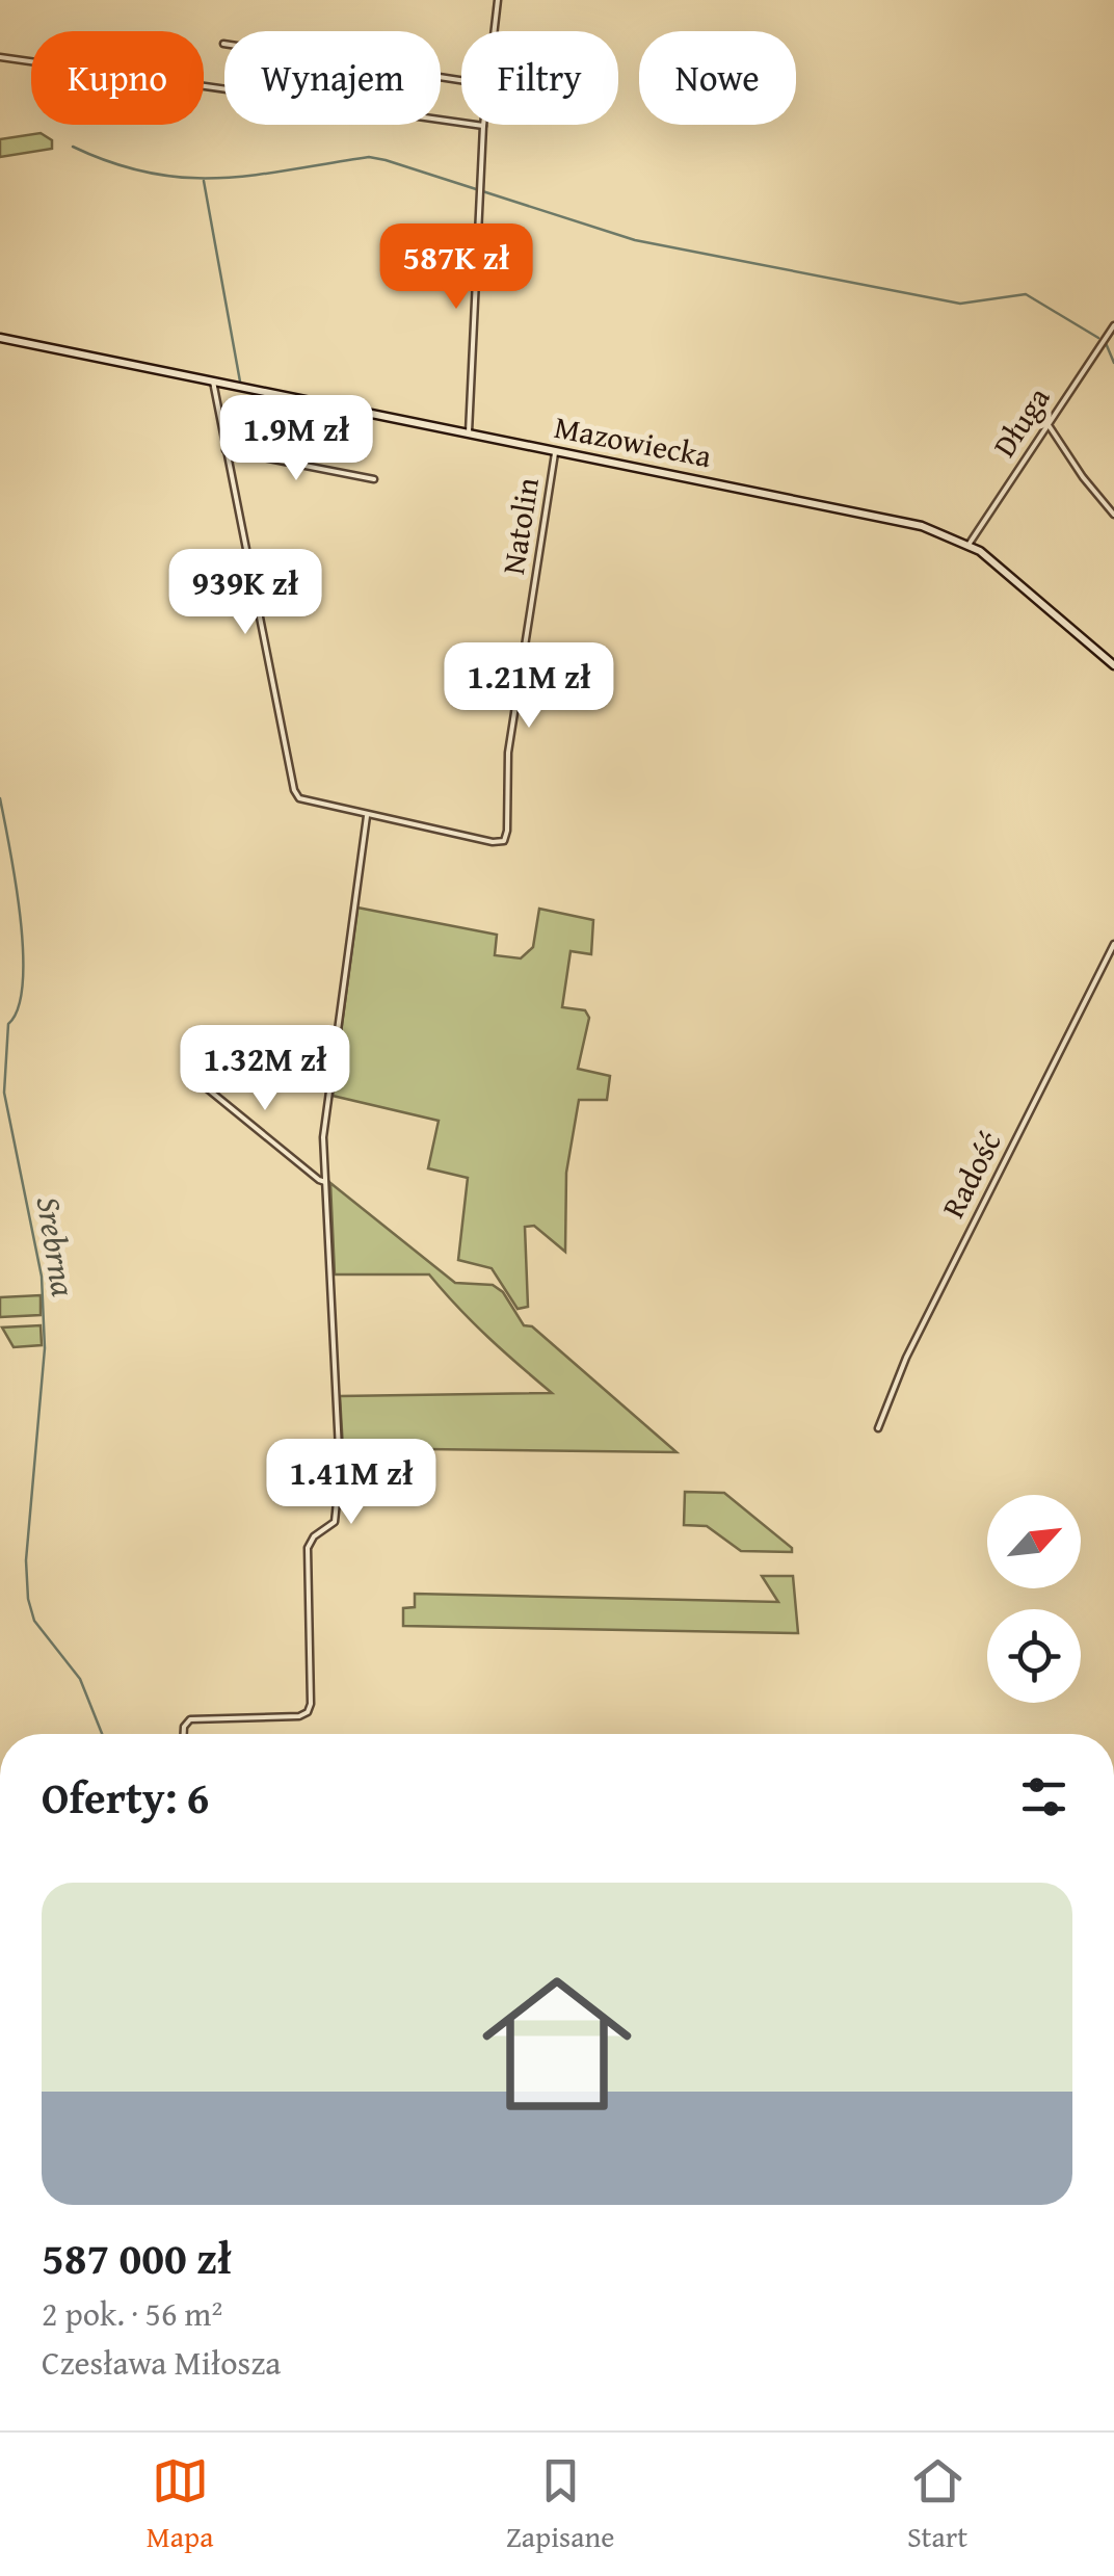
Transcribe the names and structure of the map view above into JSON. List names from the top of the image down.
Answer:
{
  "streets": {
    "street": [
      "Długa",
      "Mazowiecka",
      "Natolin",
      "Radość"
    ]
  },
  "crossings": [
    ["Długa", "Mazowiecka"],
    ["Mazowiecka", "Natolin"]
  ],
  "water": ["Srebrna"],
  "north": "top right",
  "page": {
    "chip": [
      "Kupno",
      "Wynajem",
      "Filtry",
      "Nowe"
    ],
    "price": [
      "587K zł",
      "1.9M zł",
      "939K zł",
      "1.21M zł",
      "1.32M zł",
      "1.41M zł"
    ],
    "heading": "Oferty: 6",
    "list": [
      {
        "name": "587 000 zł",
        "note": "2 pok. · 56 m² · Czesława Miłosza"
      }
    ],
    "tabs": ["Mapa", "Zapisane", "Start"]
  }
}
